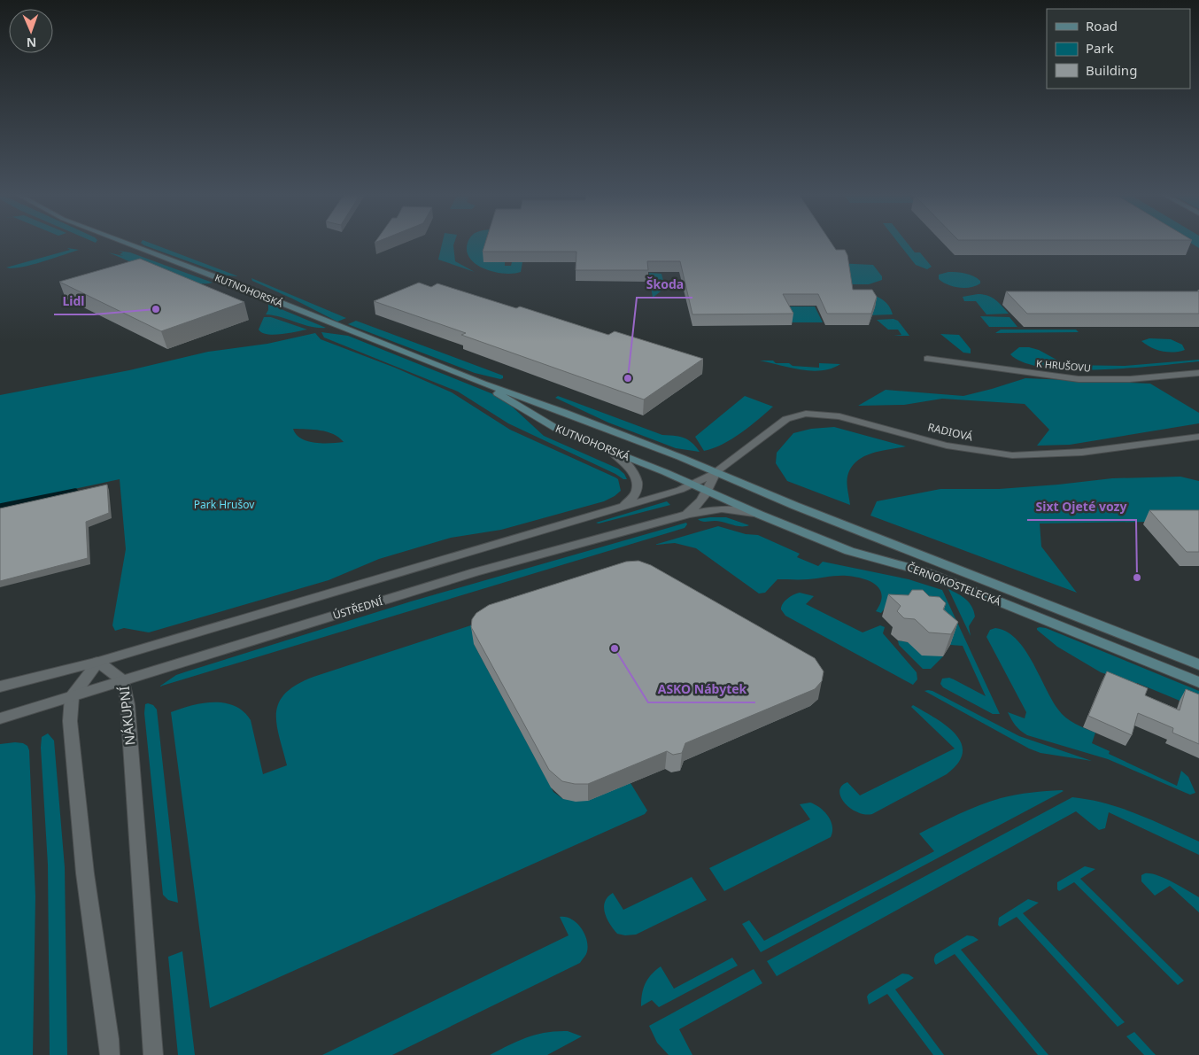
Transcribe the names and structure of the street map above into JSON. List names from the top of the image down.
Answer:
{
  "streets": {
    "main road": ["KUTNOHORSKÁ", "ČERNOKOSTELECKÁ"],
    "street": [
      "K HRUŠOVU",
      "RADIOVÁ",
      "ÚSTŘEDNÍ",
      "NÁKUPNÍ"
    ]
  },
  "crossings": [
    ["KUTNOHORSKÁ", "RADIOVÁ"],
    ["KUTNOHORSKÁ", "ČERNOKOSTELECKÁ"],
    ["KUTNOHORSKÁ", "ÚSTŘEDNÍ"],
    ["RADIOVÁ", "ČERNOKOSTELECKÁ"],
    ["RADIOVÁ", "ÚSTŘEDNÍ"],
    ["ČERNOKOSTELECKÁ", "ÚSTŘEDNÍ"],
    ["ÚSTŘEDNÍ", "NÁKUPNÍ"]
  ],
  "parks": ["Park Hrušov"],
  "places": [
    "Lidl",
    "Škoda",
    "Sixt Ojeté vozy",
    "ASKO Nábytek"
  ],
  "legend": ["Road", "Park", "Building"],
  "north": "bottom"
}
